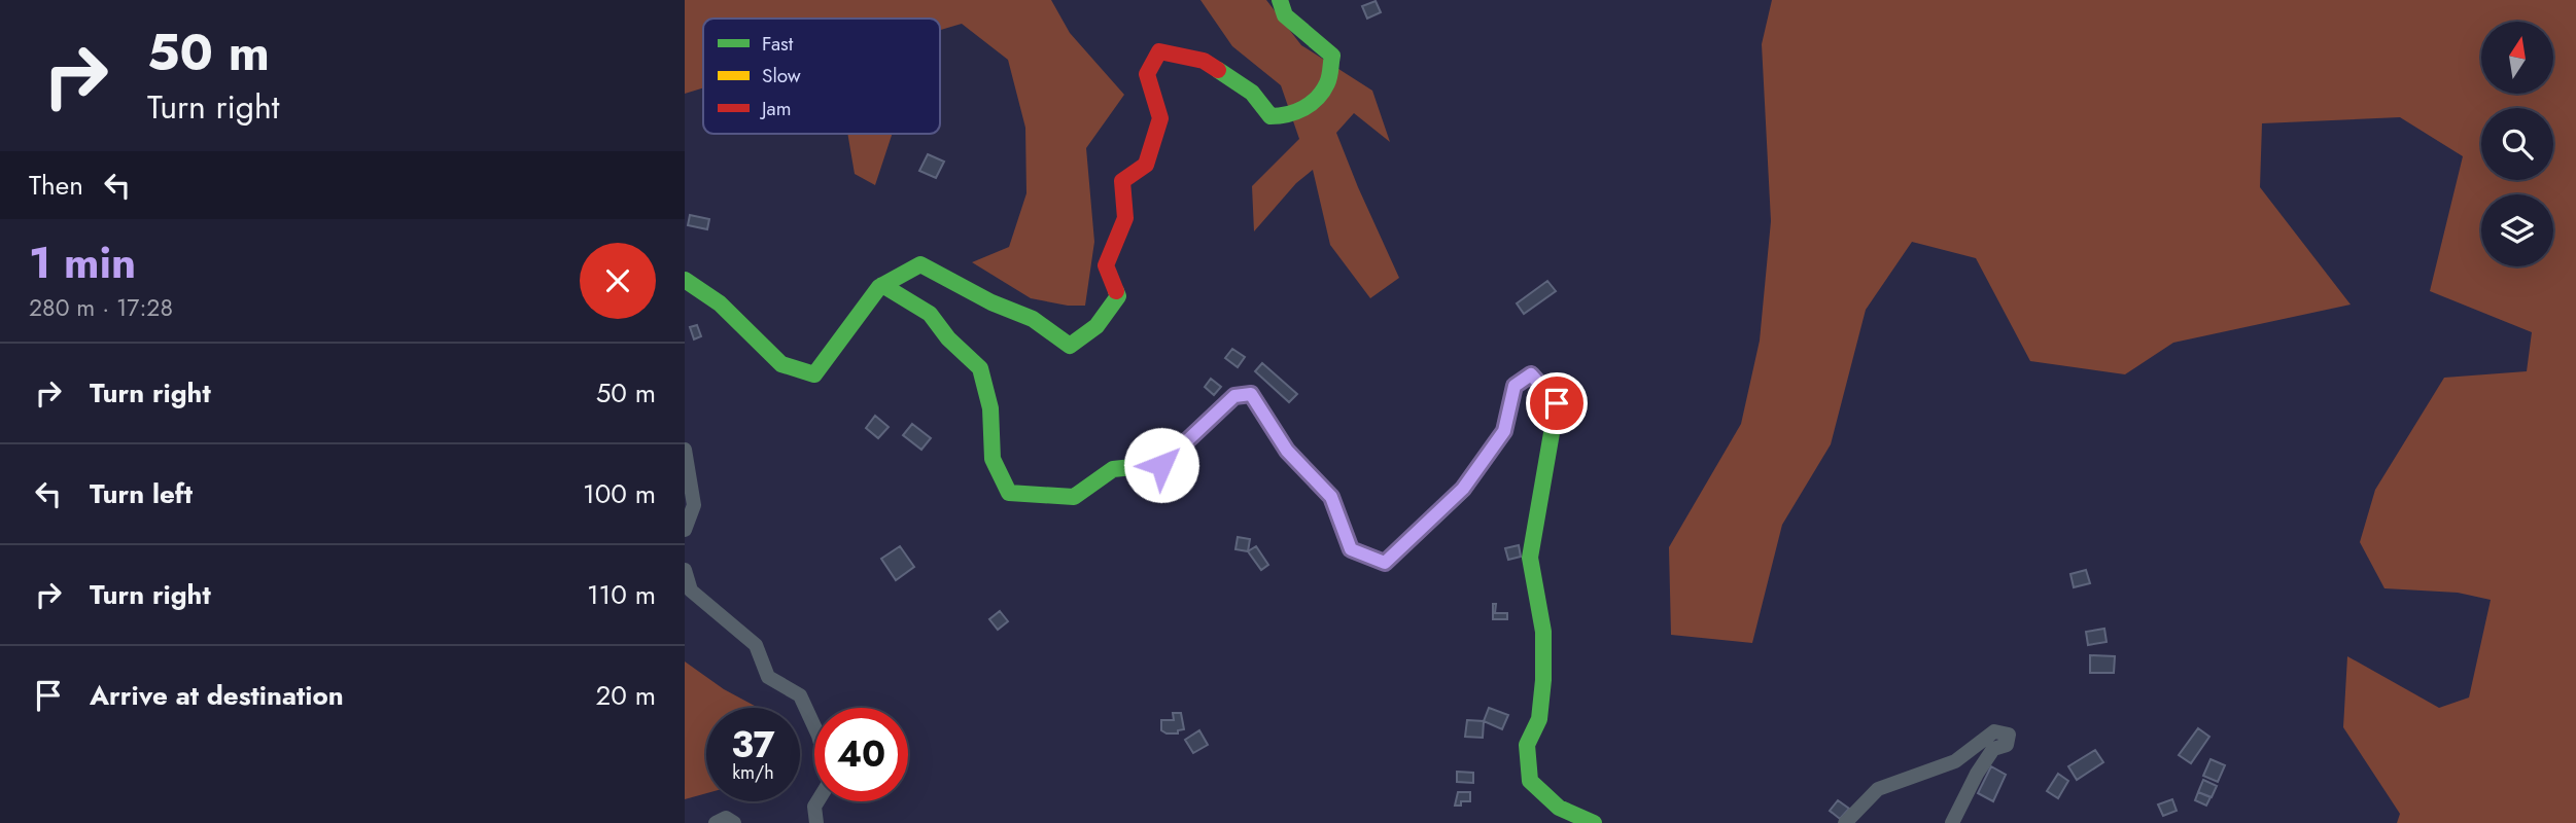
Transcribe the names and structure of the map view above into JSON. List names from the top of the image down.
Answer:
{
  "legend": ["Fast", "Slow", "Jam"],
  "north": "top",
  "page": {
    "turn": ["50 m", "Turn right"],
    "then": "Then",
    "heading": ["1 min", "280 m · 17:28"],
    "list": [
      {
        "name": "Turn right",
        "value": "50 m"
      },
      {
        "name": "Turn left",
        "value": "100 m"
      },
      {
        "name": "Turn right",
        "value": "110 m"
      },
      {
        "name": "Arrive at destination",
        "value": "20 m"
      }
    ],
    "speed": "37 km/h",
    "limit": "40"
  }
}
